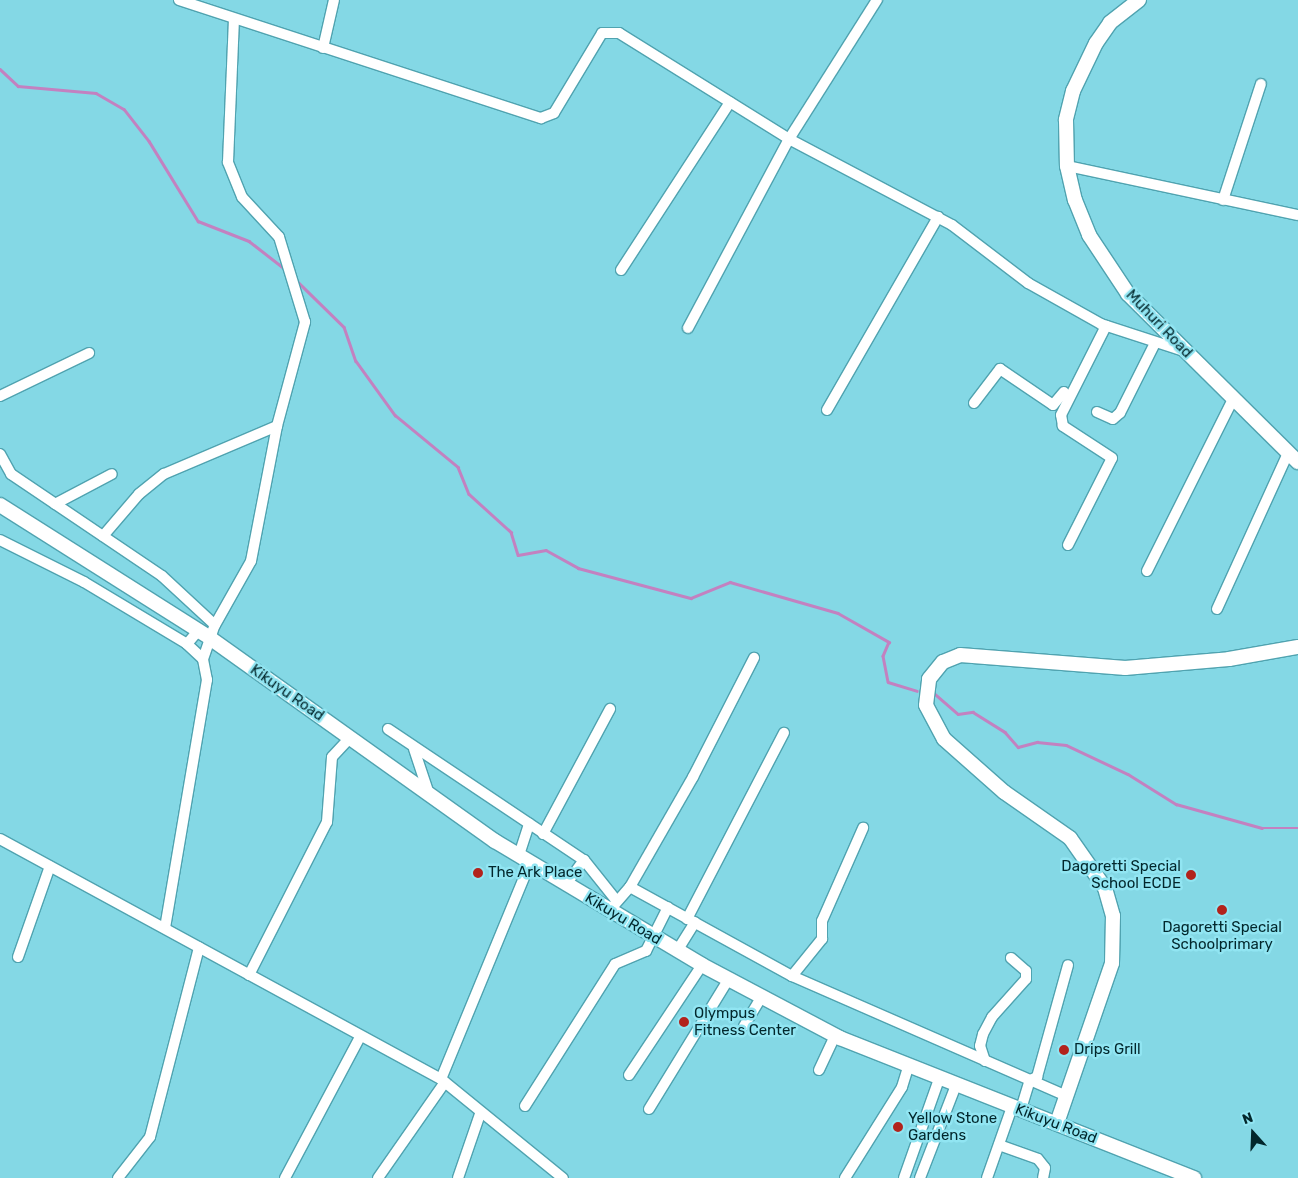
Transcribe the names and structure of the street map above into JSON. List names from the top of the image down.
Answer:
{
  "streets": {
    "main road": ["Muhuri Road", "Kikuyu Road"]
  },
  "places": [
    "The Ark Place",
    "Dagoretti Special School ECDE",
    "Dagoretti Special Schoolprimary",
    "Olympus Fitness Center",
    "Drips Grill",
    "Yellow Stone Gardens"
  ],
  "north": "top"
}
